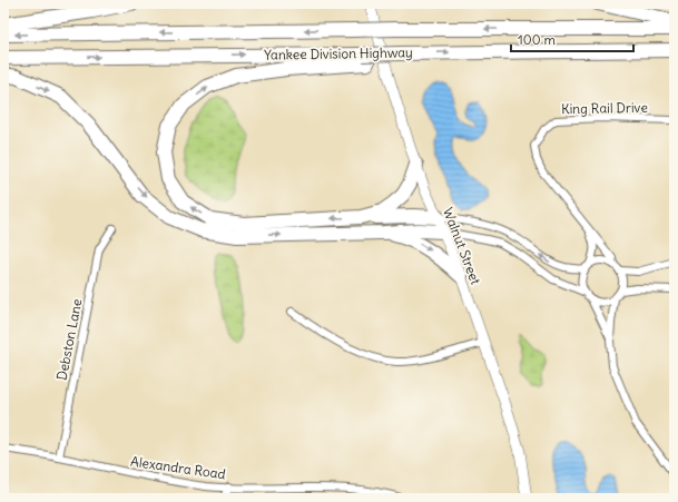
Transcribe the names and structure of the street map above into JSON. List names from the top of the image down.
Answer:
{
  "streets": {
    "highway": ["Yankee Division Highway"],
    "main road": ["Walnut Street"],
    "street": ["King Rail Drive", "Debston Lane", "Alexandra Road"]
  },
  "crossings": [
    ["Debston Lane", "Alexandra Road"]
  ],
  "scale_bar": "100 m"
}
